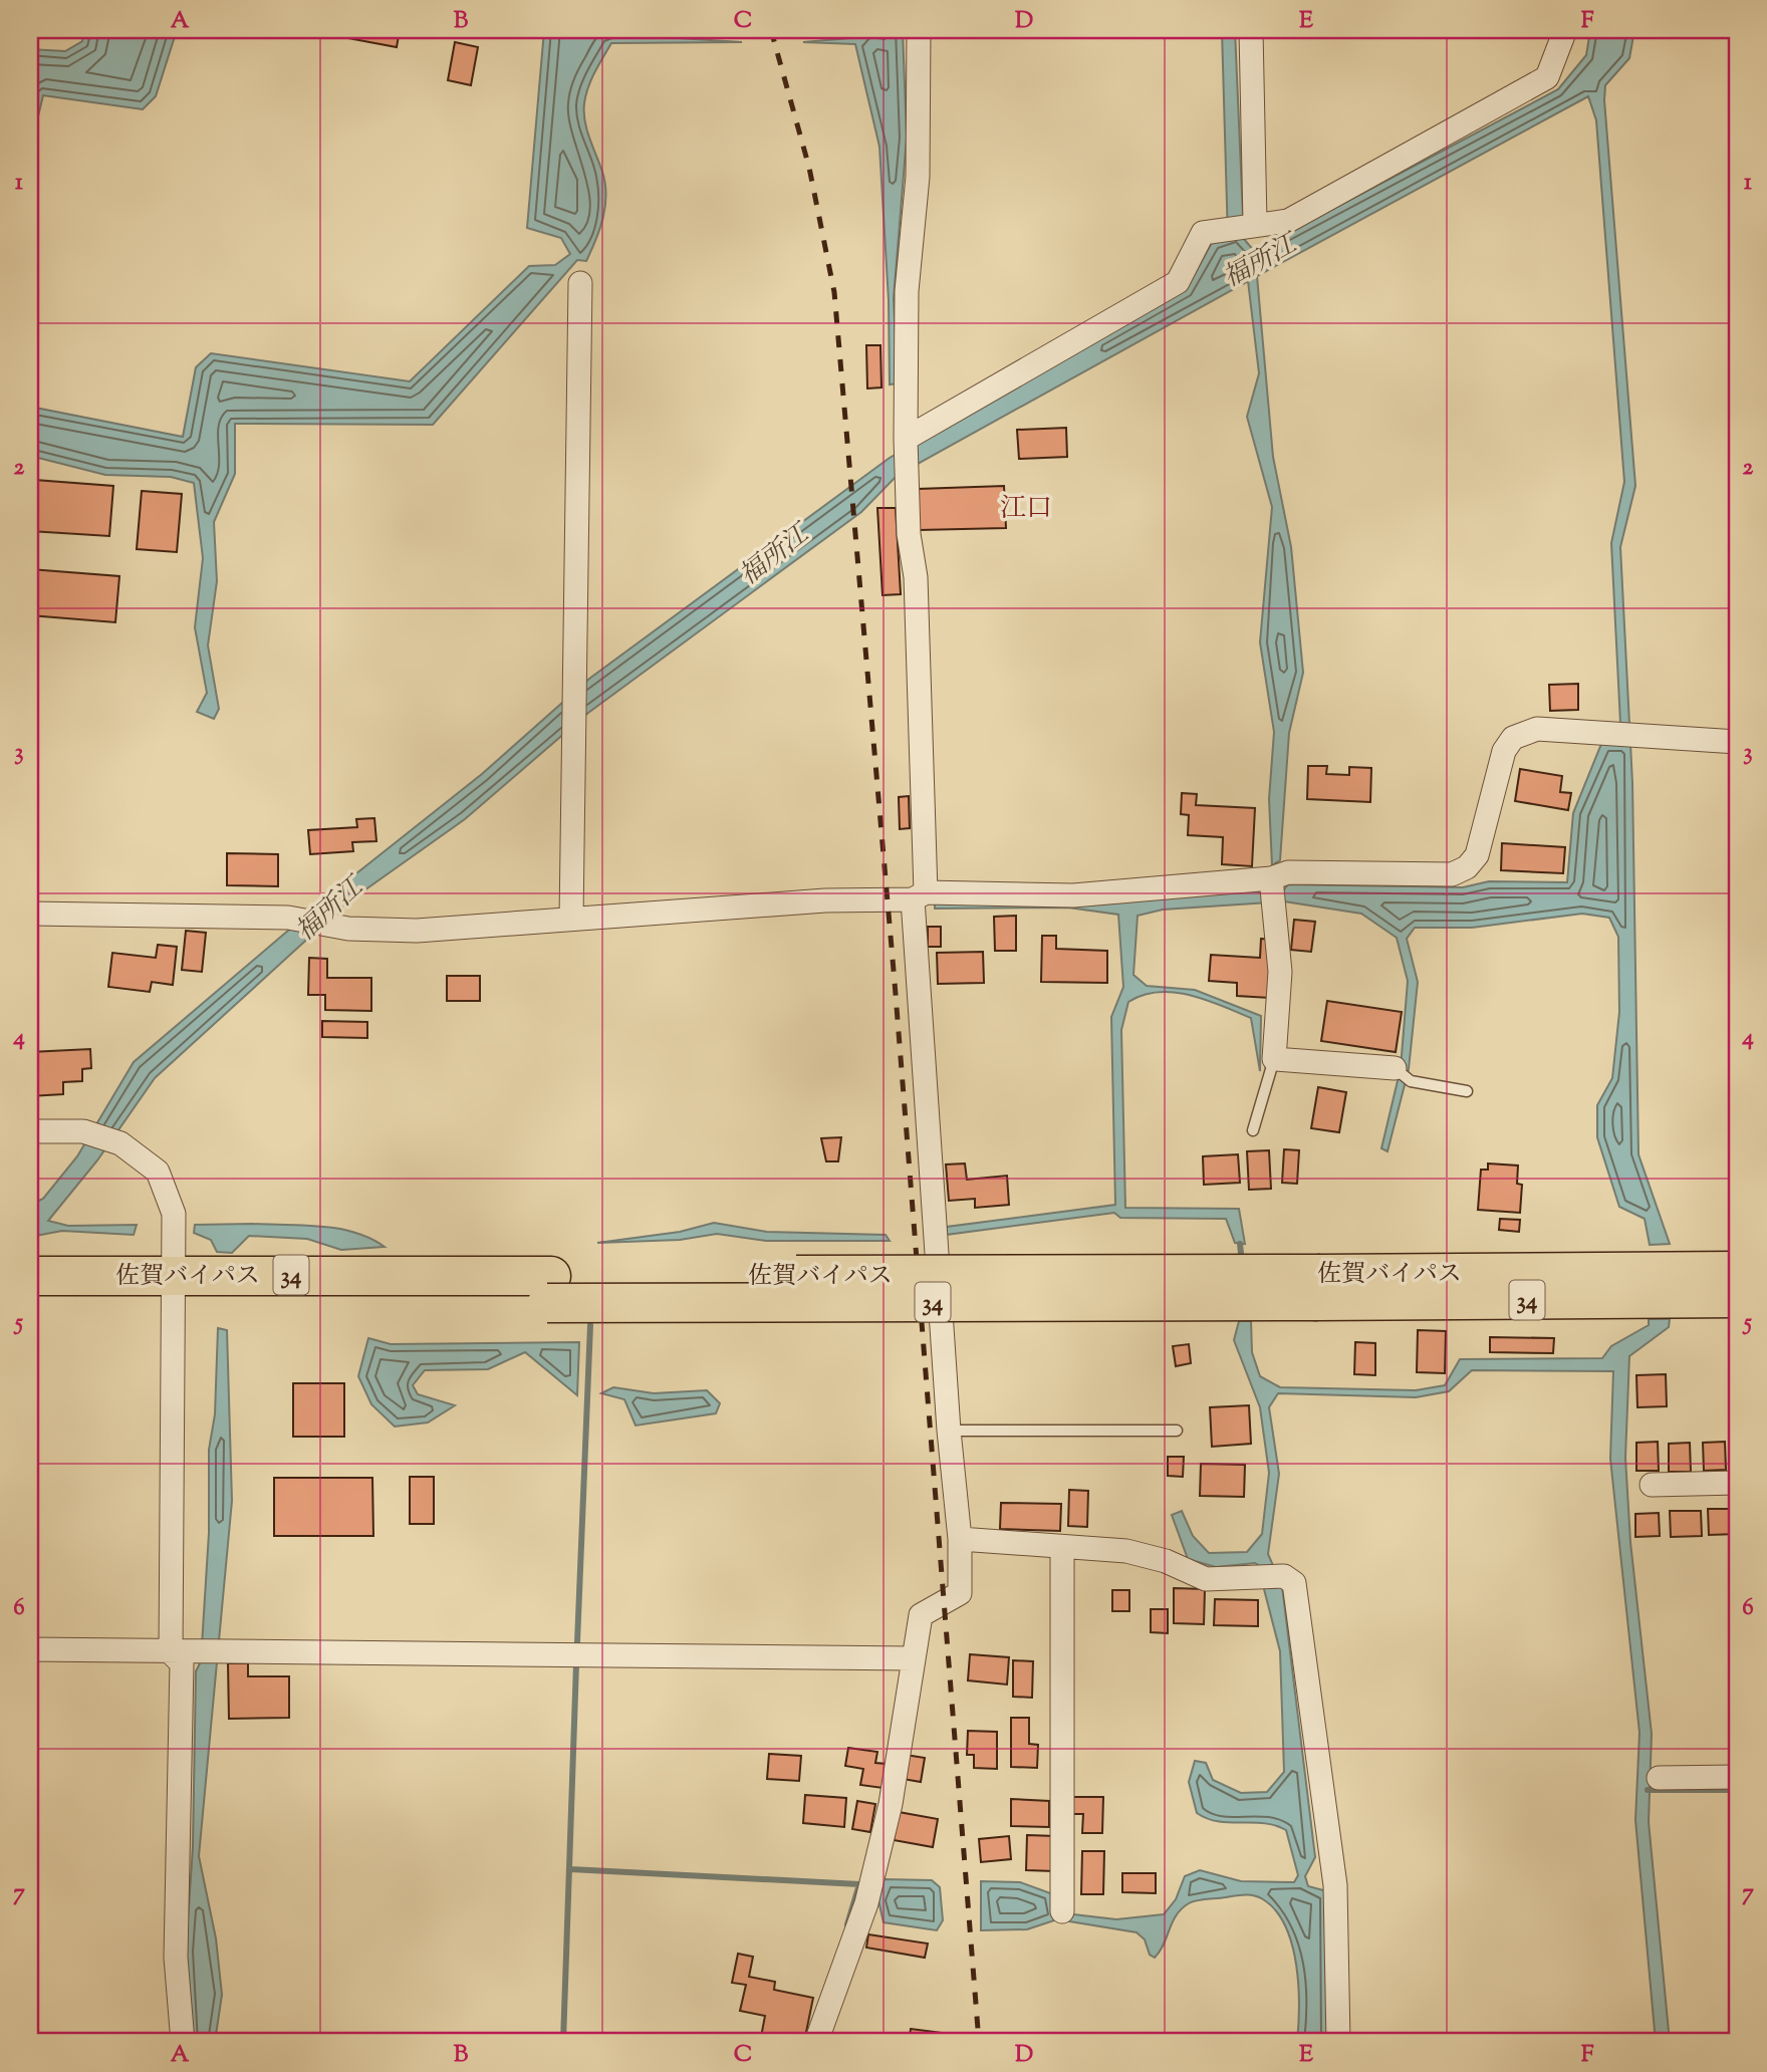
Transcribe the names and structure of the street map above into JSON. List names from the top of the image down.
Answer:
{
  "streets": {
    "highway": ["佐賀バイパス", "34"]
  },
  "districts": ["江口"],
  "water": ["福所江"],
  "grid": {
    "columns": [
      "A",
      "B",
      "C",
      "D",
      "E",
      "F"
    ],
    "rows": [
      "1",
      "2",
      "3",
      "4",
      "5",
      "6",
      "7"
    ]
  }
}
